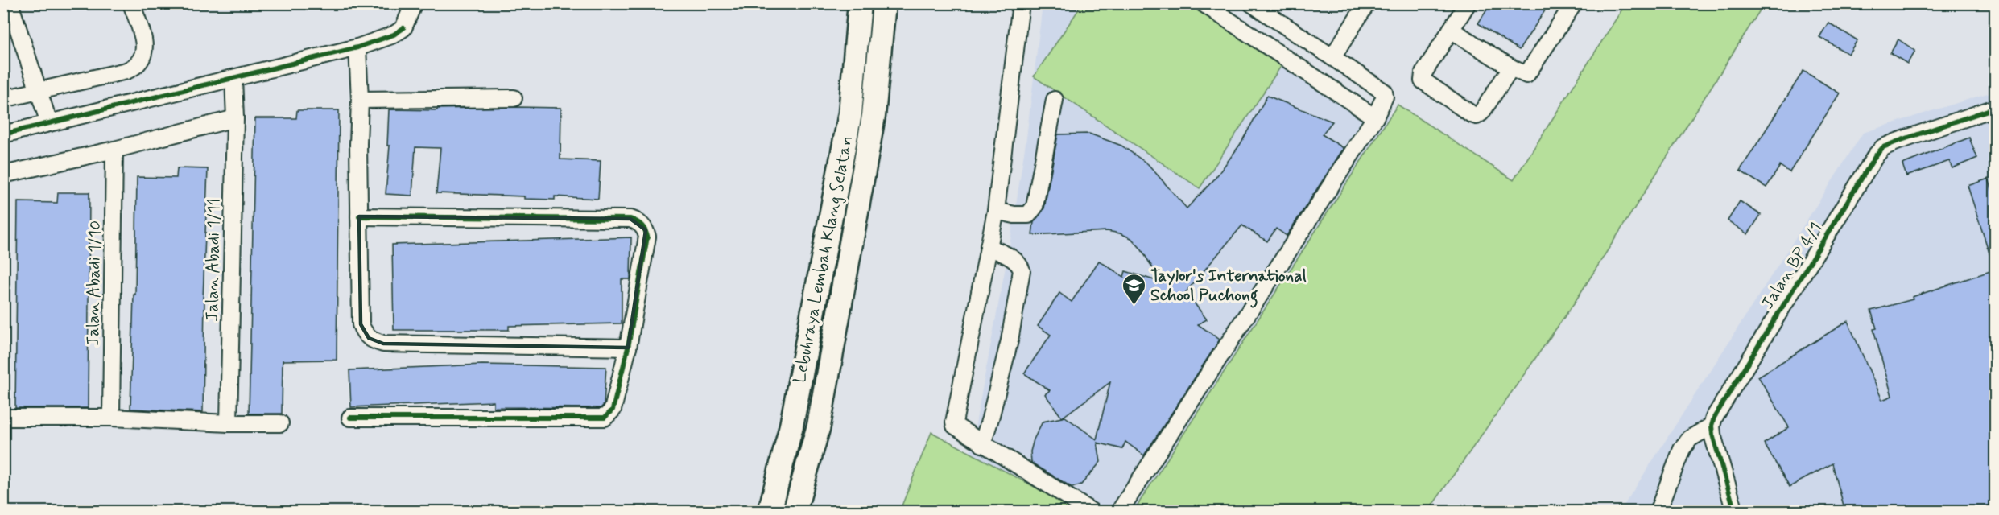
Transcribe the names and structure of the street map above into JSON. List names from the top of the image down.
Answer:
{
  "streets": {
    "highway": ["Lebuhraya Lembah Klang Selatan"],
    "street": ["Jalan Abadi 1/11", "Jalan BP 4/1", "Jalan Abadi 1/10"]
  },
  "places": {
    "school or university": ["Taylor's International School Puchong"]
  }
}
